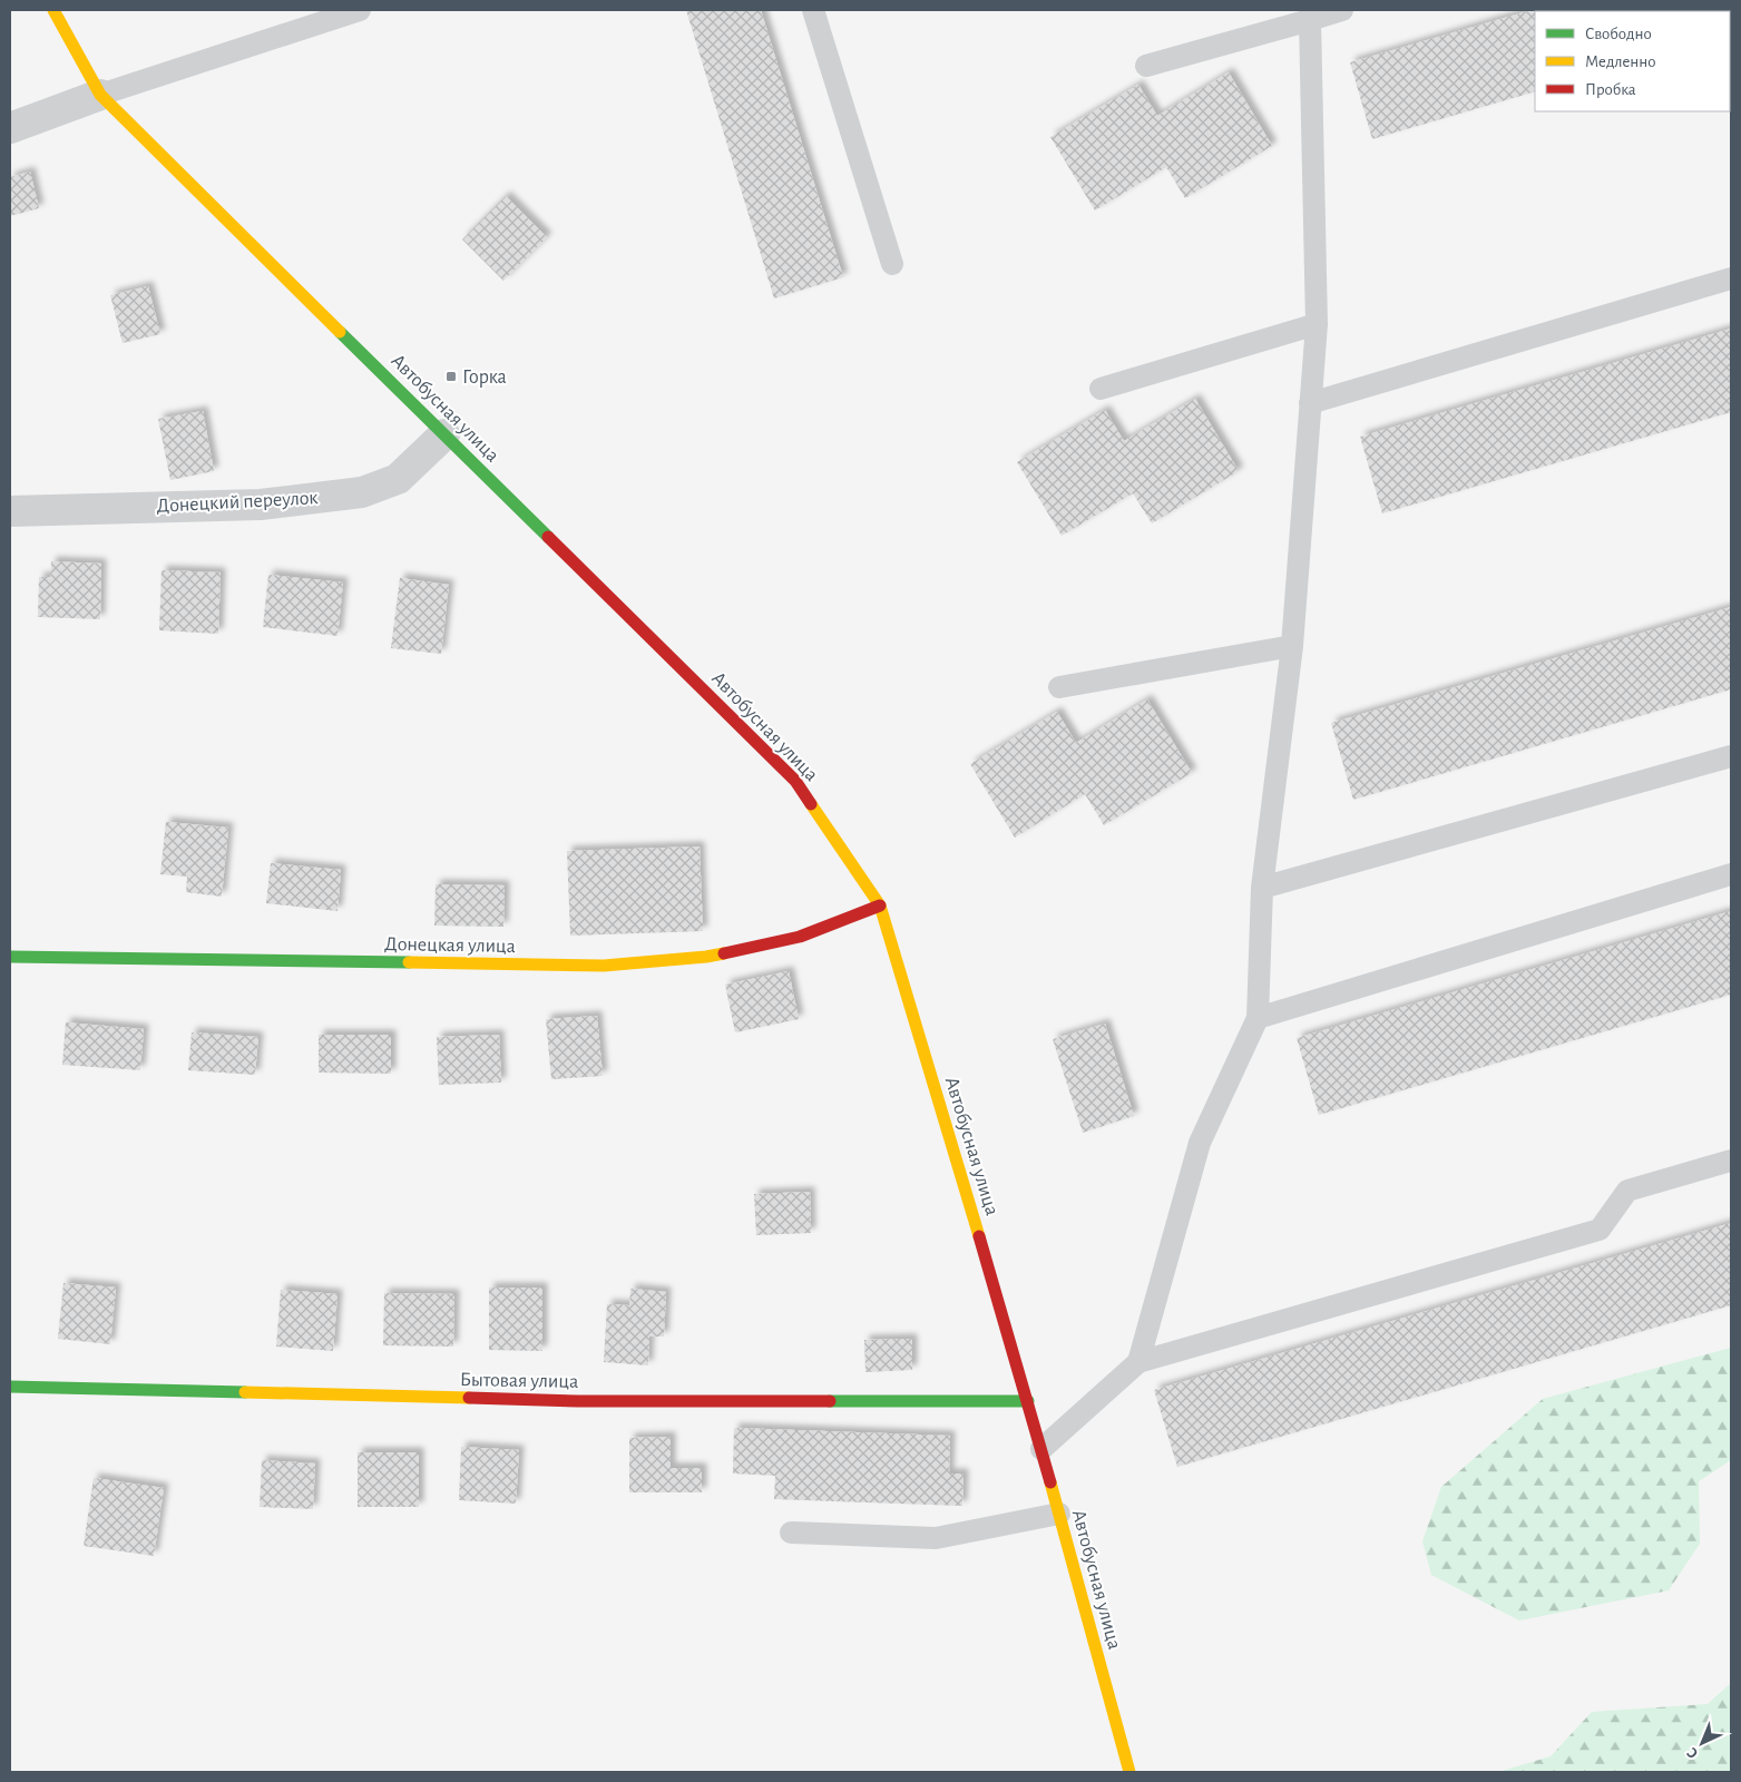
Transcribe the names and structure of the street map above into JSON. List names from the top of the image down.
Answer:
{
  "streets": {
    "street": [
      "Автобусная улица",
      "Донецкий переулок",
      "Донецкая улица",
      "Бытовая улица"
    ]
  },
  "crossings": [
    ["Автобусная улица", "Донецкий переулок"],
    ["Автобусная улица", "Донецкая улица"],
    ["Автобусная улица", "Бытовая улица"]
  ],
  "places": {
    "transit": ["Горка"]
  },
  "legend": ["Свободно", "Медленно", "Пробка"],
  "north": "bottom left"
}
